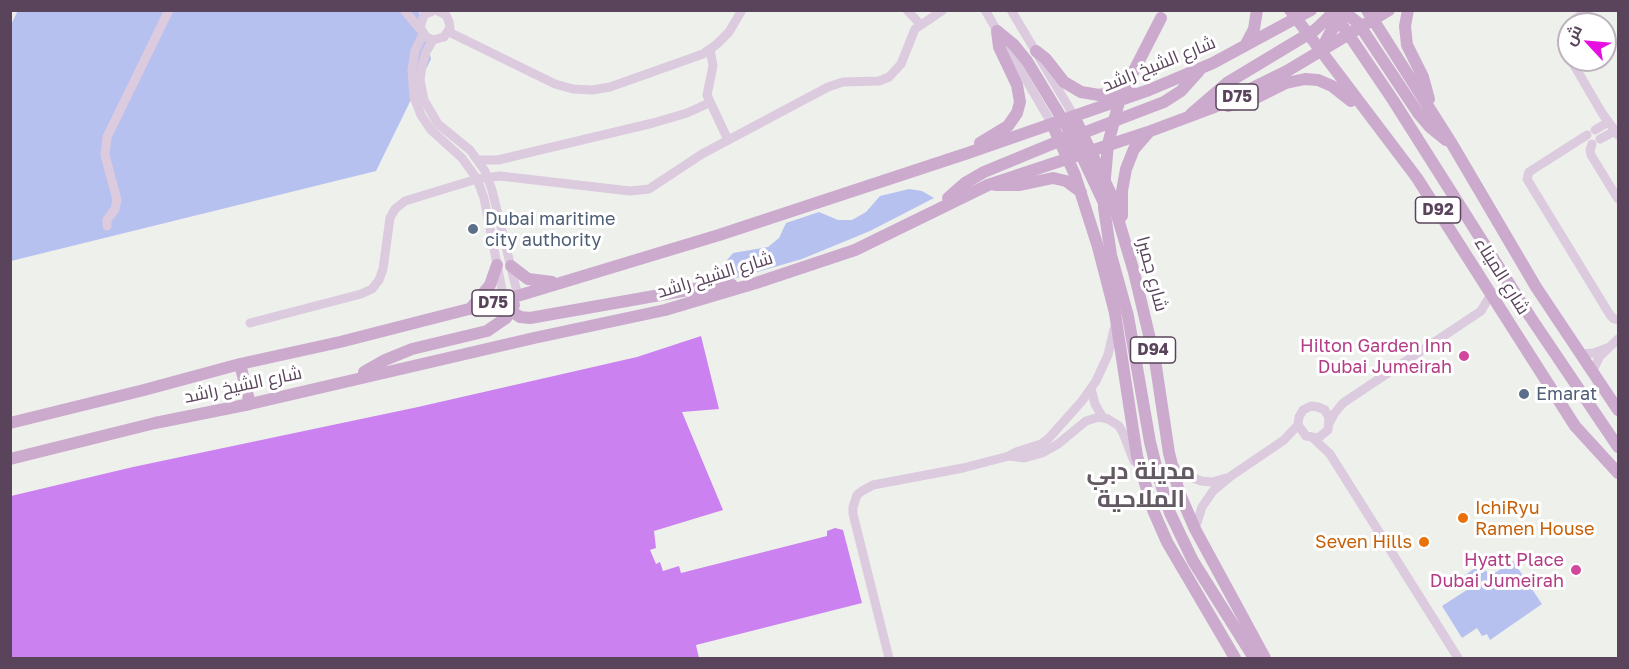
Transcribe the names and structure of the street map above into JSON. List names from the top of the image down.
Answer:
{
  "streets": {
    "main road": [
      "شارع الشيخ راشد",
      "D75",
      "D92",
      "شارع جميرا",
      "شارع الميناء",
      "D94"
    ]
  },
  "crossings": [
    ["شارع الشيخ راشد", "شارع الميناء"],
    ["شارع الشيخ راشد", "D94"]
  ],
  "districts": ["مدينة دبي الملاحية"],
  "places": [
    "Dubai maritime city authority",
    "Hilton Garden Inn Dubai Jumeirah",
    "Emarat",
    "IchiRyu Ramen House",
    "Seven Hills",
    "Hyatt Place Dubai Jumeirah"
  ],
  "north": "top left"
}
